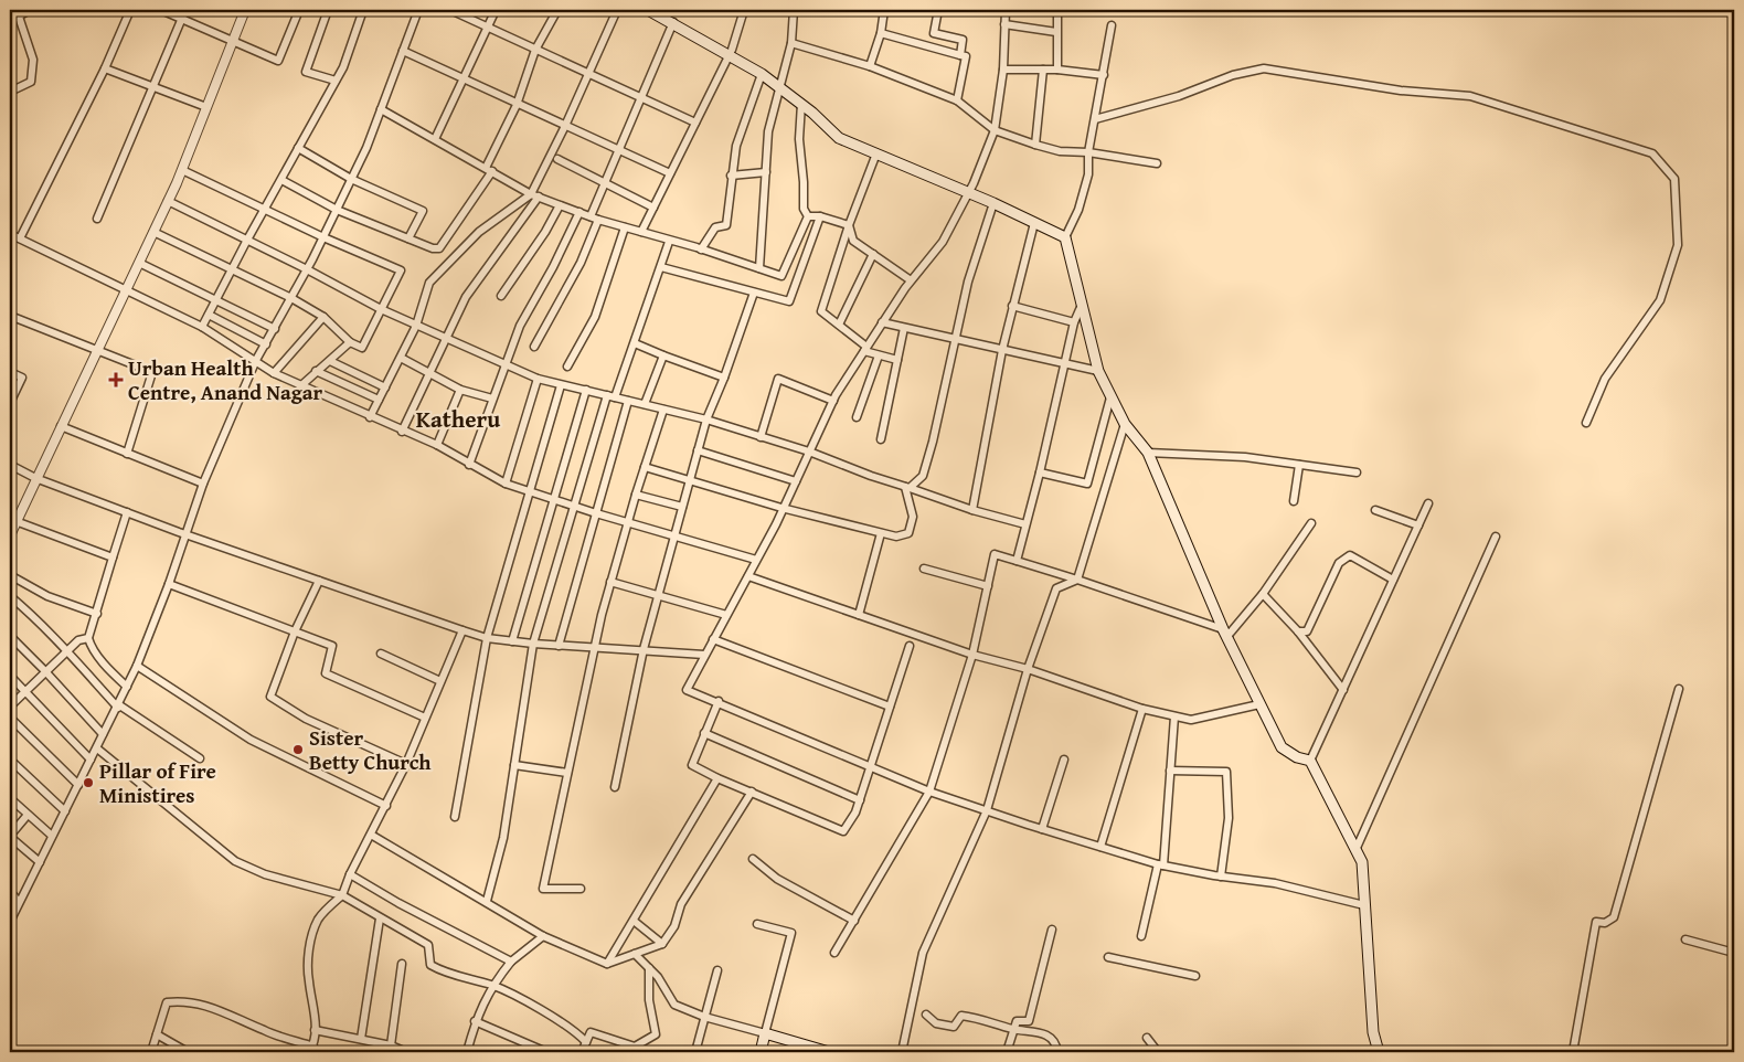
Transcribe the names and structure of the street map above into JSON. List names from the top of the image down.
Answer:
{
  "districts": ["Katheru"],
  "places": {
    "health": ["Urban Health Centre, Anand Nagar"],
    "other": ["Sister Betty Church", "Pillar of Fire Ministires"]
  }
}
